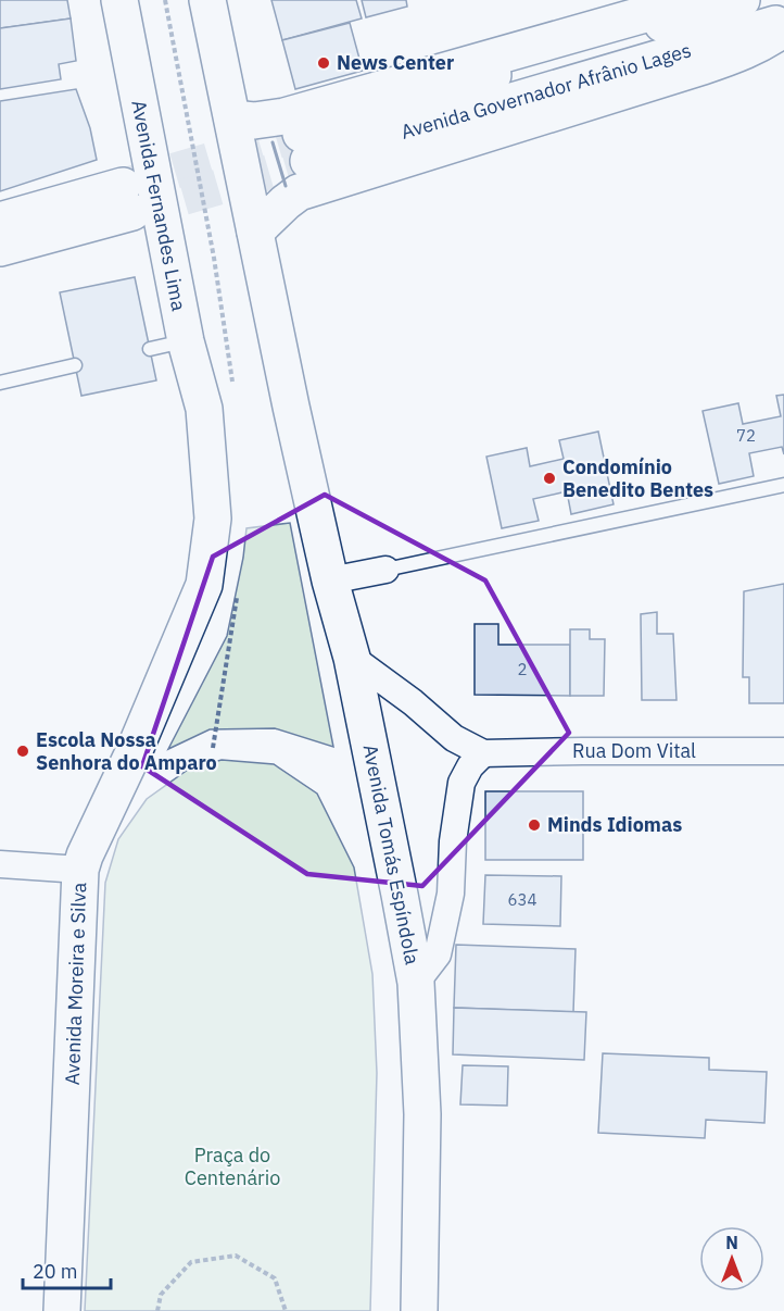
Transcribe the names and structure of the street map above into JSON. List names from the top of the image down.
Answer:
{
  "streets": {
    "main road": [
      "Avenida Governador Afrânio Lages",
      "Avenida Fernandes Lima",
      "Avenida Tomás Espíndola",
      "Avenida Moreira e Silva"
    ],
    "street": ["Rua Dom Vital"]
  },
  "crossings": [
    ["Avenida Fernandes Lima", "Avenida Moreira e Silva"],
    ["Rua Dom Vital", "Avenida Tomás Espíndola"]
  ],
  "parks": ["Praça do Centenário"],
  "places": [
    "News Center",
    "Condomínio Benedito Bentes",
    "Escola Nossa Senhora do Amparo",
    "Minds Idiomas"
  ],
  "house_numbers": ["72", "2", "634"],
  "scale_bar": "20 m",
  "north": "top"
}
